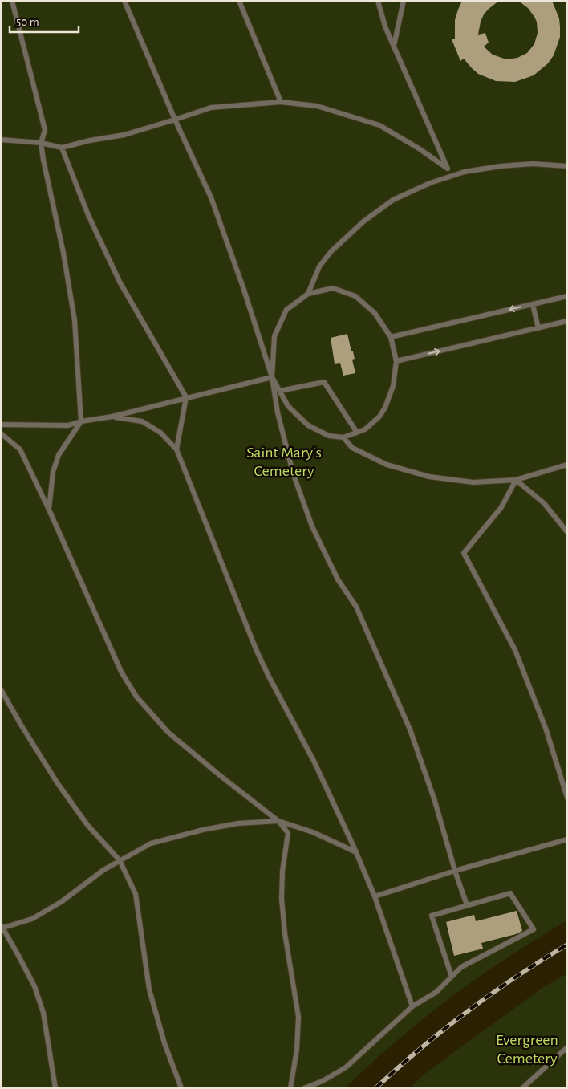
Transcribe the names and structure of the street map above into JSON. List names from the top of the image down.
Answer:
{
  "parks": ["Saint Mary's Cemetery", "Evergreen Cemetery"],
  "scale_bar": "50 m"
}
